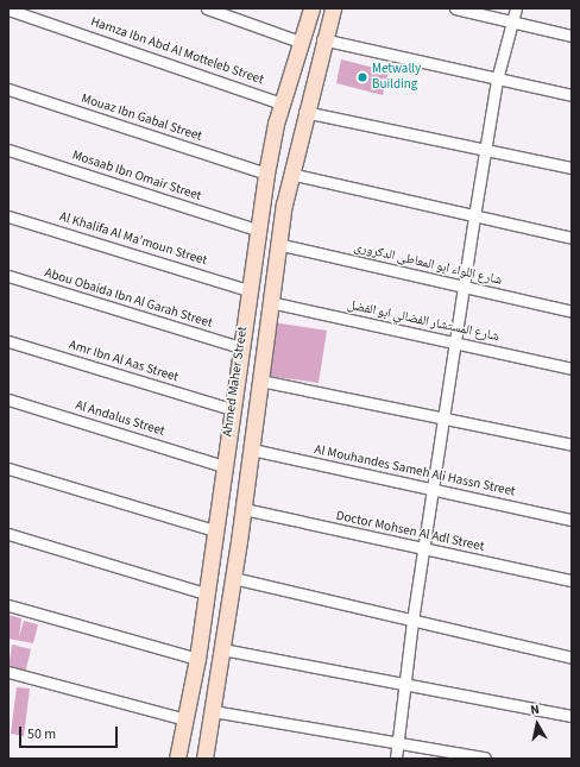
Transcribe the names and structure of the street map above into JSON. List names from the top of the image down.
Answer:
{
  "streets": {
    "main road": ["Ahmed Maher Street"],
    "street": [
      "Hamza Ibn Abd Al Motteleb Street",
      "Mouaz Ibn Gabal Street",
      "Mosaab Ibn Omair Street",
      "Al Khalifa Al Ma'moun Street",
      "شارع اللواء ابو المعاطى الدكرورى",
      "Abou Obaida Ibn Al Garah Street",
      "شارع المستشار الفضالي ابو الفضل",
      "Amr Ibn Al Aas Street",
      "Al Andalus Street",
      "Al Mouhandes Sameh Ali Hassn Street",
      "Doctor Mohsen Al Adl Street"
    ]
  },
  "crossings": [
    ["Hamza Ibn Abd Al Motteleb Street", "Ahmed Maher Street"],
    ["Mouaz Ibn Gabal Street", "Ahmed Maher Street"],
    ["Mosaab Ibn Omair Street", "Ahmed Maher Street"],
    ["Al Khalifa Al Ma'moun Street", "Ahmed Maher Street"],
    ["شارع اللواء ابو المعاطى الدكرورى", "Ahmed Maher Street"],
    ["Abou Obaida Ibn Al Garah Street", "Ahmed Maher Street"],
    ["شارع المستشار الفضالي ابو الفضل", "Ahmed Maher Street"],
    ["Amr Ibn Al Aas Street", "Ahmed Maher Street"],
    ["Ahmed Maher Street", "Al Andalus Street"],
    ["Ahmed Maher Street", "Al Mouhandes Sameh Ali Hassn Street"],
    ["Ahmed Maher Street", "Doctor Mohsen Al Adl Street"]
  ],
  "places": ["Metwally Building"],
  "scale_bar": "50 m",
  "north": "top"
}
